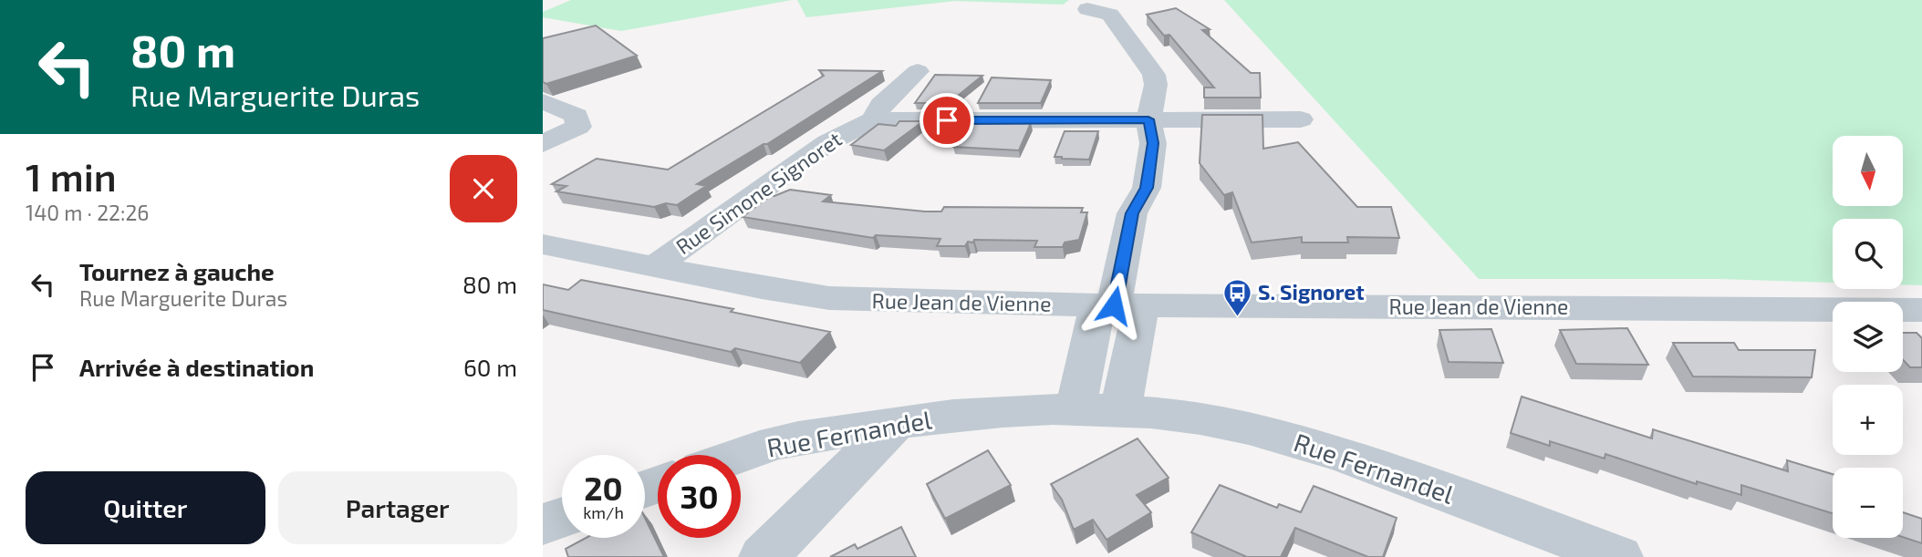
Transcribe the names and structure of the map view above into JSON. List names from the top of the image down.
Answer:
{
  "streets": {
    "street": ["Rue Simone Signoret", "Rue Jean de Vienne", "Rue Fernandel"]
  },
  "crossings": [
    ["Rue Simone Signoret", "Rue Jean de Vienne"]
  ],
  "places": {
    "bus stop": ["S. Signoret"]
  },
  "north": "bottom",
  "page": {
    "turn": ["80 m", "Rue Marguerite Duras"],
    "heading": ["1 min", "140 m · 22:26"],
    "map_buttons": ["+", "−"],
    "list": [
      {
        "name": "Tournez à gauche",
        "note": "Rue Marguerite Duras",
        "value": "80 m"
      },
      {
        "name": "Arrivée à destination",
        "value": "60 m"
      }
    ],
    "speed": "20 km/h",
    "limit": "30",
    "buttons": ["Quitter", "Partager"]
  }
}
